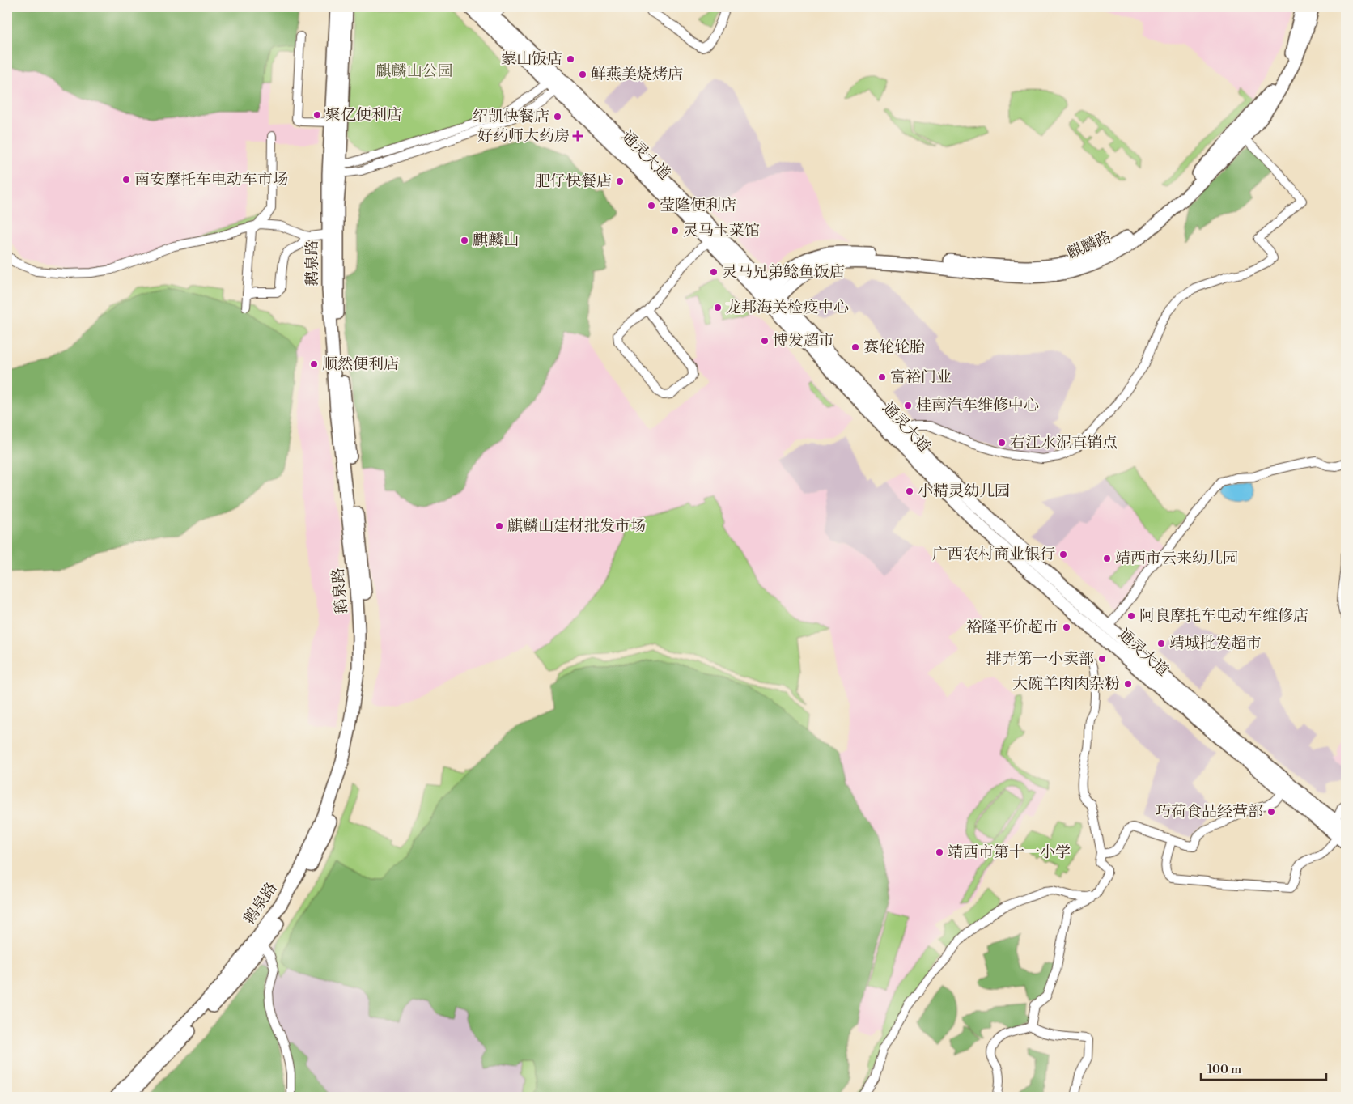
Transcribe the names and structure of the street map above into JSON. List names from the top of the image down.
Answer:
{
  "streets": {
    "main road": ["通灵大道", "麒麟路", "鹅泉路"]
  },
  "crossings": [
    ["通灵大道", "麒麟路"]
  ],
  "parks": ["麒麟山公园"],
  "places": {
    "other": [
      "蒙山饭店",
      "鲜燕美烧烤店",
      "聚亿便利店",
      "绍凯快餐店",
      "南安摩托车电动车市场",
      "肥仔快餐店",
      "莹隆便利店",
      "灵马土菜馆",
      "麒麟山",
      "灵马兄弟鲶鱼饭店",
      "龙邦海关检疫中心",
      "博发超市",
      "赛轮轮胎",
      "顺然便利店",
      "富裕门业",
      "桂南汽车维修中心",
      "右江水泥直销点",
      "小精灵幼儿园",
      "麒麟山建材批发市场",
      "广西农村商业银行",
      "靖西市云来幼儿园",
      "阿良摩托车电动车维修店",
      "裕隆平价超市",
      "靖城批发超市",
      "排弄第一小卖部",
      "大碗羊肉肉杂粉",
      "巧荷食品经营部",
      "靖西市第十一小学"
    ],
    "health": ["好药师大药房"]
  },
  "scale_bar": "100 m"
}
